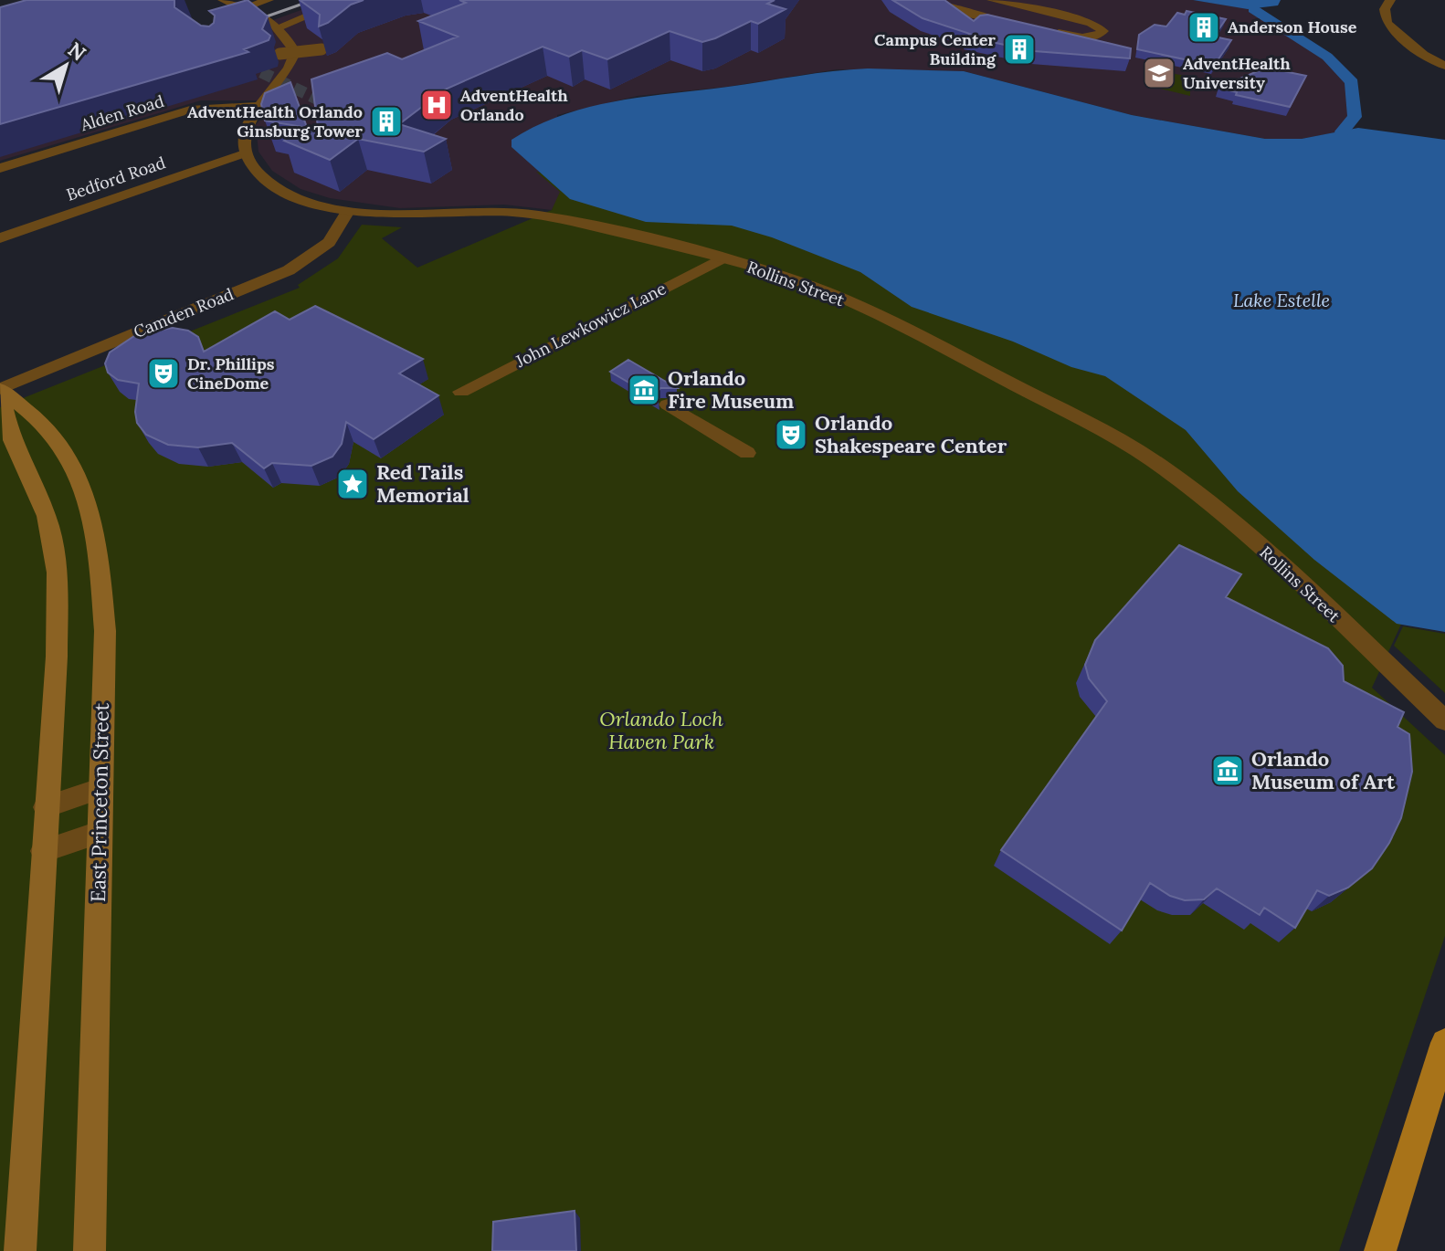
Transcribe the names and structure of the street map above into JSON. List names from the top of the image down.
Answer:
{
  "streets": {
    "main road": ["East Princeton Street"],
    "street": [
      "Alden Road",
      "Bedford Road",
      "Rollins Street",
      "Camden Road",
      "John Lewkowicz Lane"
    ]
  },
  "crossings": [
    ["Bedford Road", "Rollins Street"],
    ["Rollins Street", "Camden Road"],
    ["Rollins Street", "John Lewkowicz Lane"],
    ["Camden Road", "East Princeton Street"]
  ],
  "water": ["Lake Estelle"],
  "parks": ["Orlando Loch Haven Park"],
  "places": {
    "building": ["Anderson House", "Campus Center Building", "AdventHealth Orlando Ginsburg Tower"],
    "school or university": ["AdventHealth University"],
    "hospital": ["AdventHealth Orlando"],
    "theatre": ["Dr. Phillips CineDome", "Orlando Shakespeare Center"],
    "museum": ["Orlando Fire Museum", "Orlando Museum of Art"],
    "place": ["Red Tails Memorial"]
  },
  "north": "top right"
}
